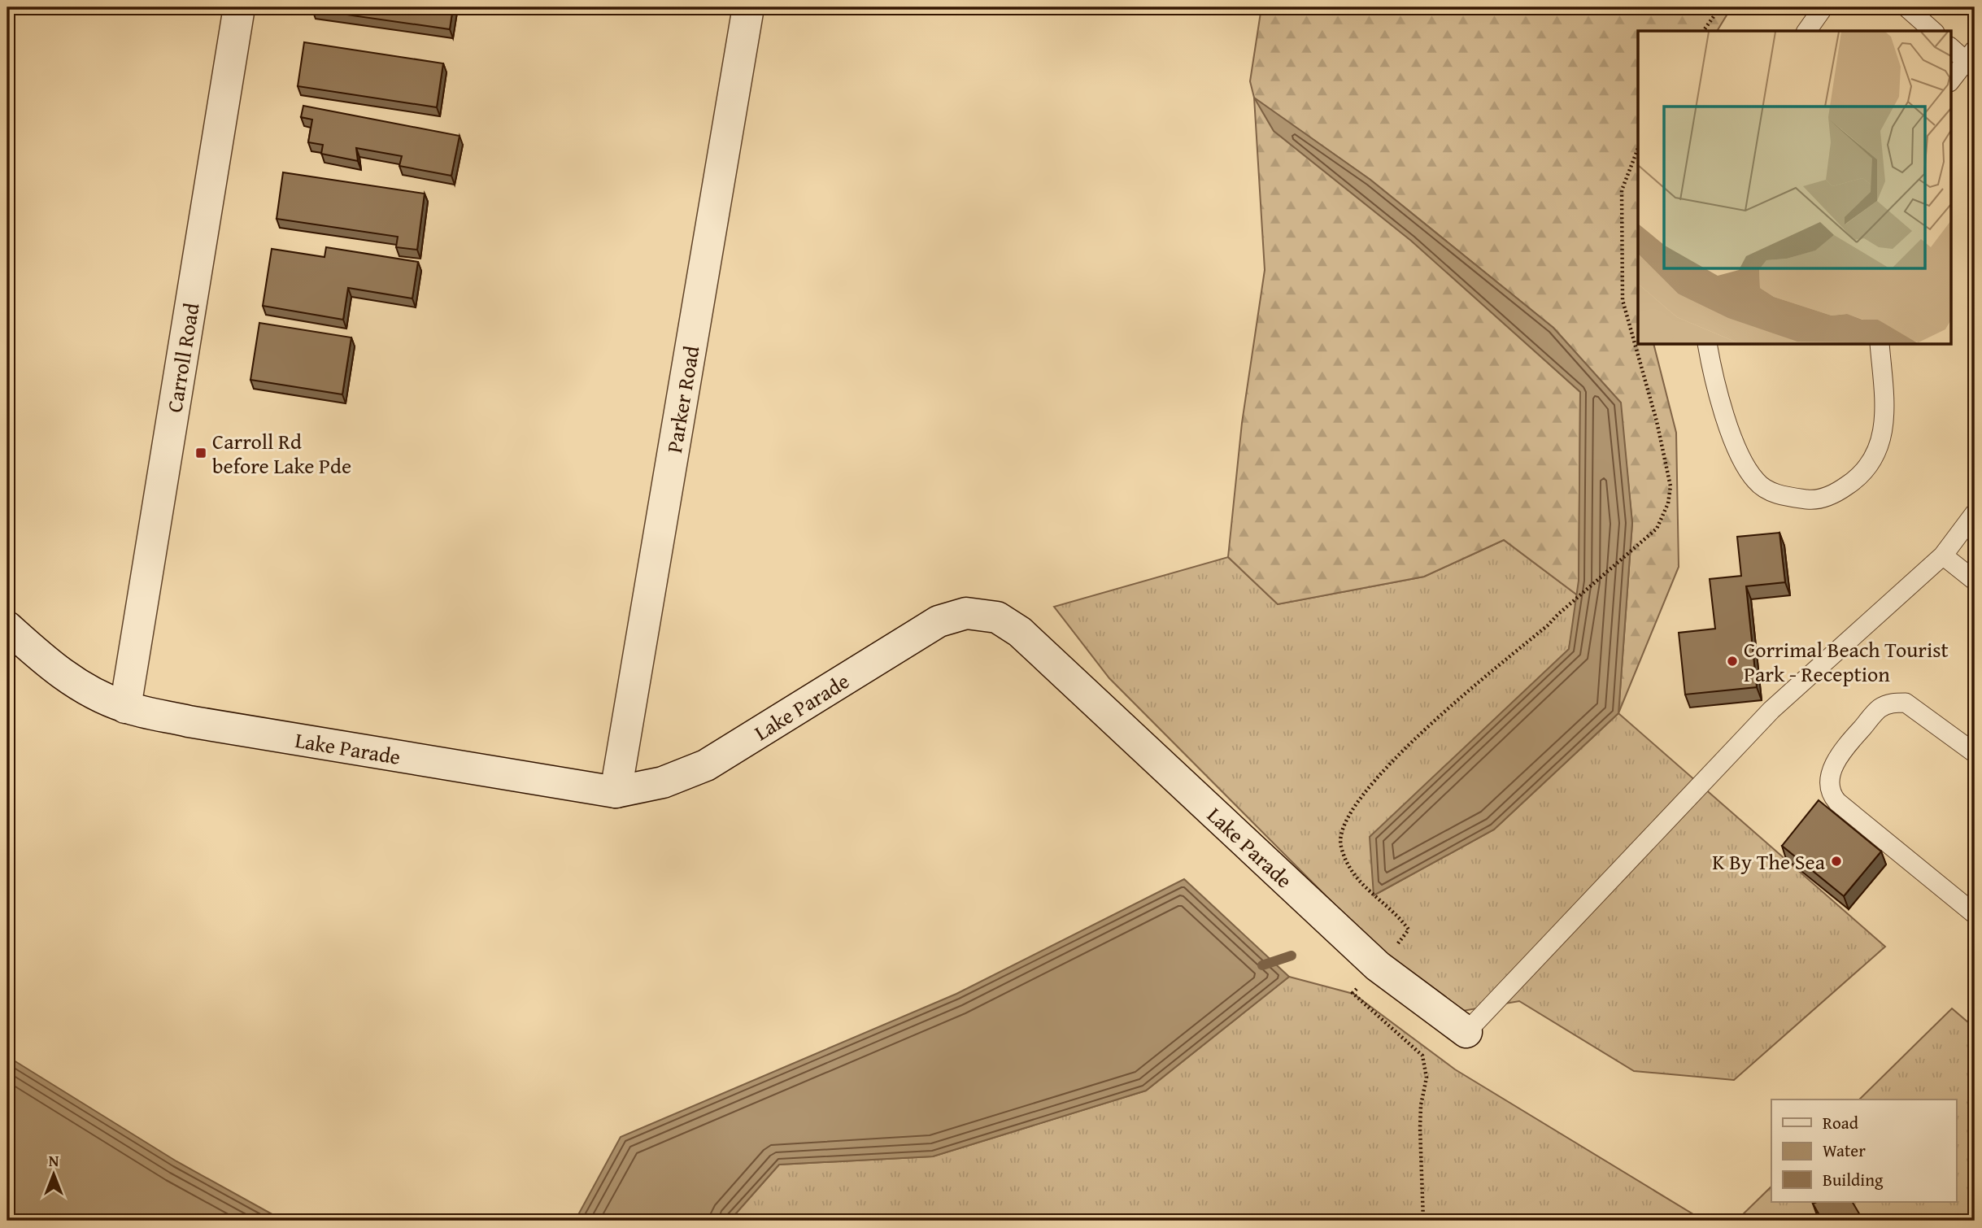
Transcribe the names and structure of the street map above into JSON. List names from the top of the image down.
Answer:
{
  "streets": {
    "main road": ["Carroll Road", "Parker Road", "Lake Parade"]
  },
  "crossings": [
    ["Carroll Road", "Lake Parade"],
    ["Parker Road", "Lake Parade"]
  ],
  "places": {
    "transit": ["Carroll Rd before Lake Pde"],
    "other": ["Corrimal Beach Tourist Park - Reception", "K By The Sea"]
  },
  "legend": ["Road", "Water", "Building"],
  "north": "top"
}
